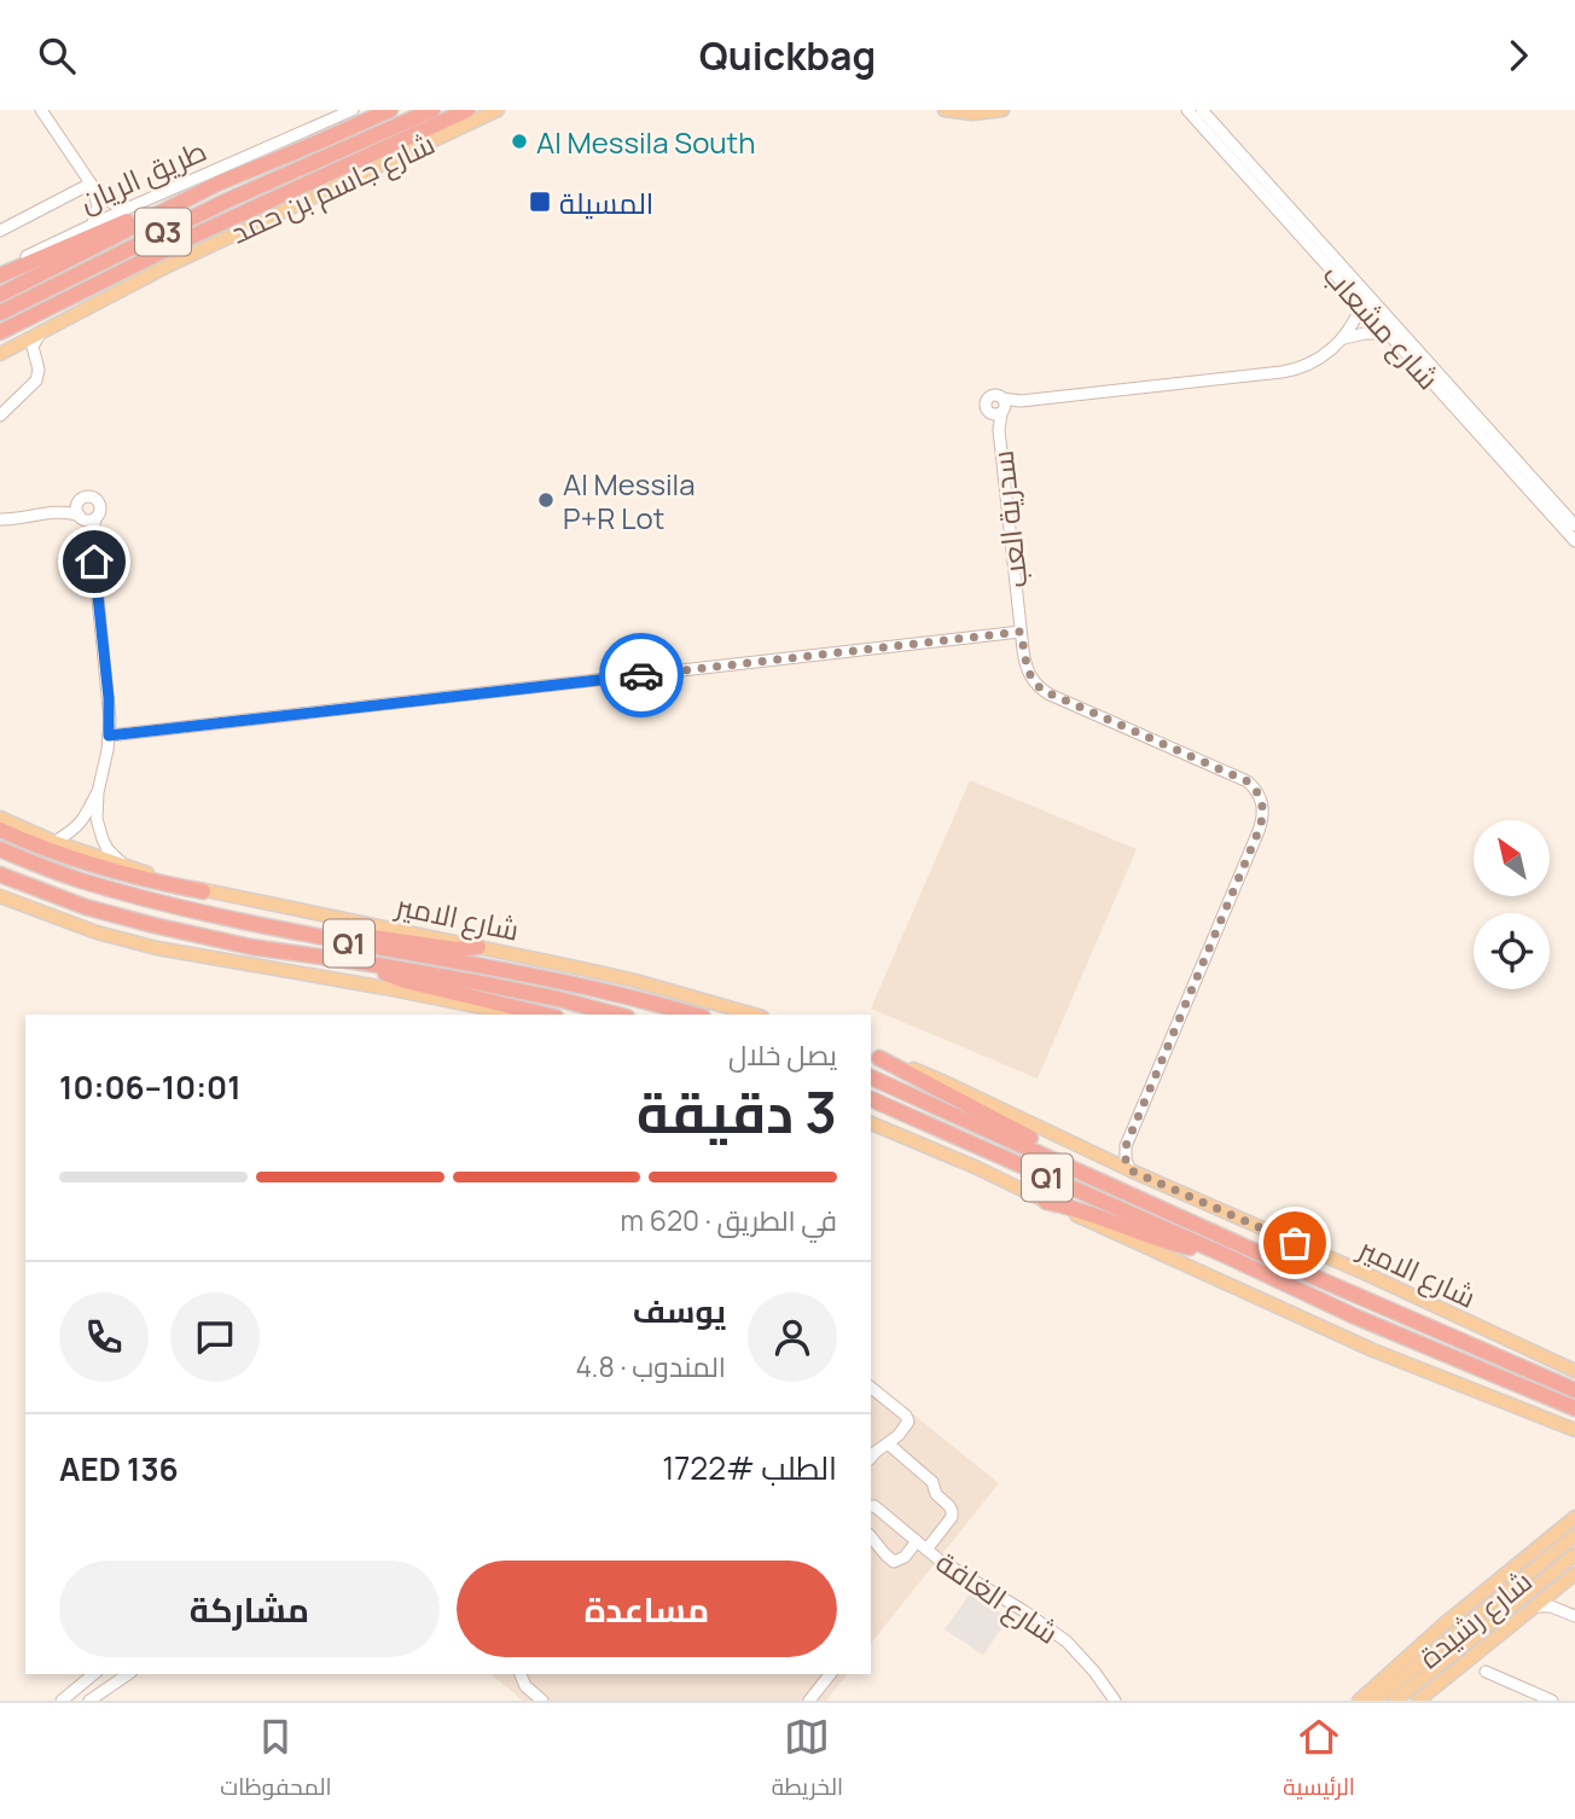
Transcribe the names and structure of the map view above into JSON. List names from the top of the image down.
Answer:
{
  "streets": {
    "highway": [
      "طريق الريان",
      "Q3",
      "شارع الامير",
      "Q1"
    ],
    "main road": ["شارع جاسم بن حمد", "شارع رشيدة"],
    "street": ["شارع مشعاب", "سدرية العب", "شارع الغافة"]
  },
  "places": {
    "other": ["Al Messila South", "Al Messila P+R Lot"],
    "transit": ["المسيلة"]
  },
  "north": "top left",
  "page": {
    "header": "Quickbag",
    "heading": ["3 دقيقة", "يصل خلال", "10:01–10:06"],
    "panel": [
      "يوسف",
      "المندوب · 4.8",
      "الطلب #1722",
      "AED 136"
    ],
    "bar": "في الطريق · 620 m",
    "buttons": ["مساعدة", "مشاركة"],
    "tabs": ["الرئيسية", "الخريطة", "المحفوظات"]
  }
}
